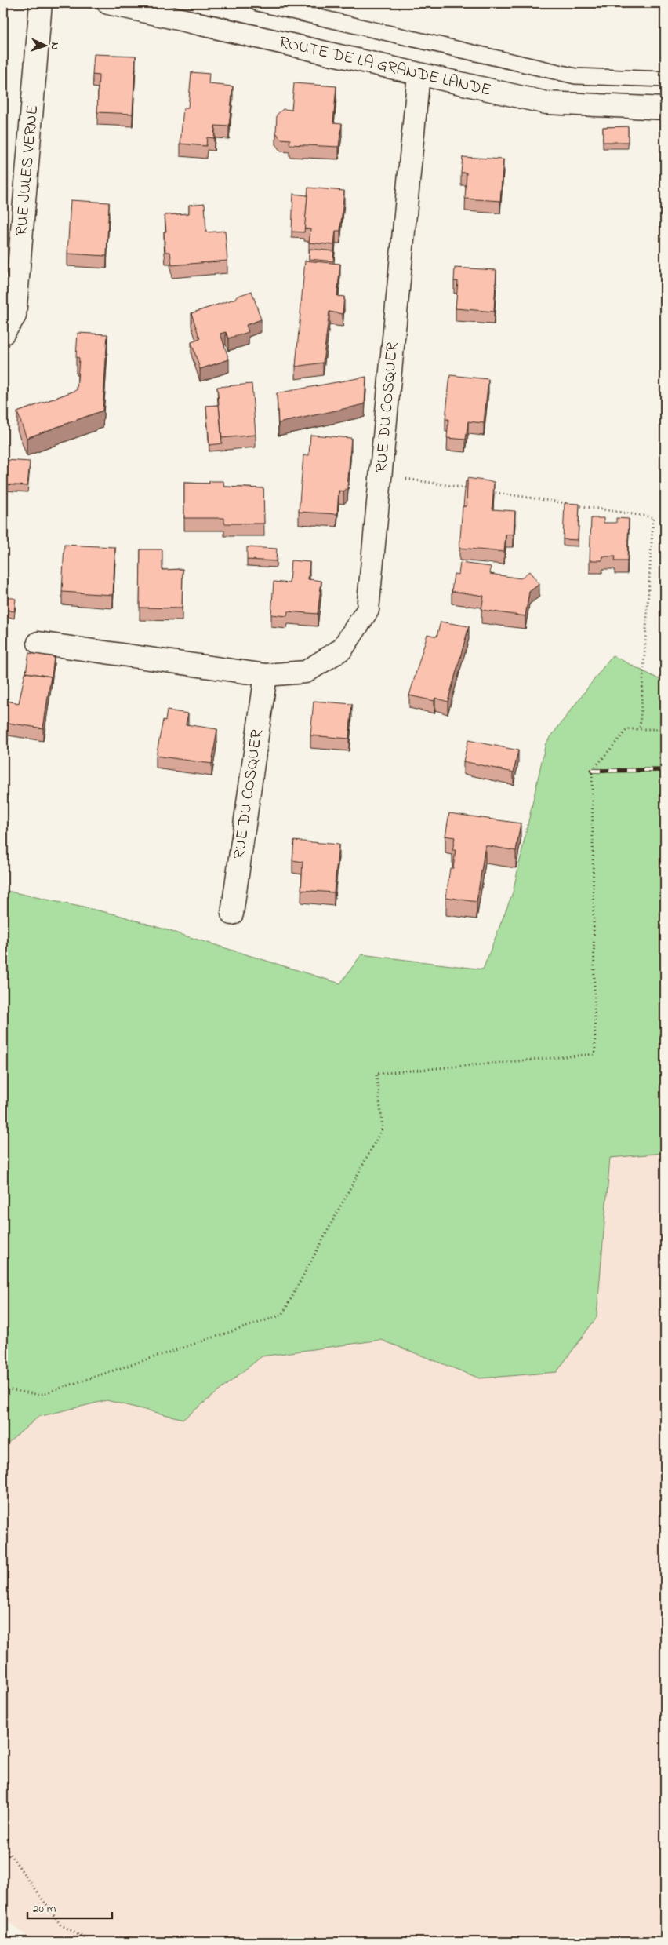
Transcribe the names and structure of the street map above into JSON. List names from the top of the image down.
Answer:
{
  "streets": {
    "street": ["ROUTE DE LA GRANDE LANDE", "RUE JULES VERNE", "RUE DU COSQUER"]
  },
  "crossings": [
    ["ROUTE DE LA GRANDE LANDE", "RUE DU COSQUER"]
  ],
  "scale_bar": "20 m",
  "north": "right"
}
